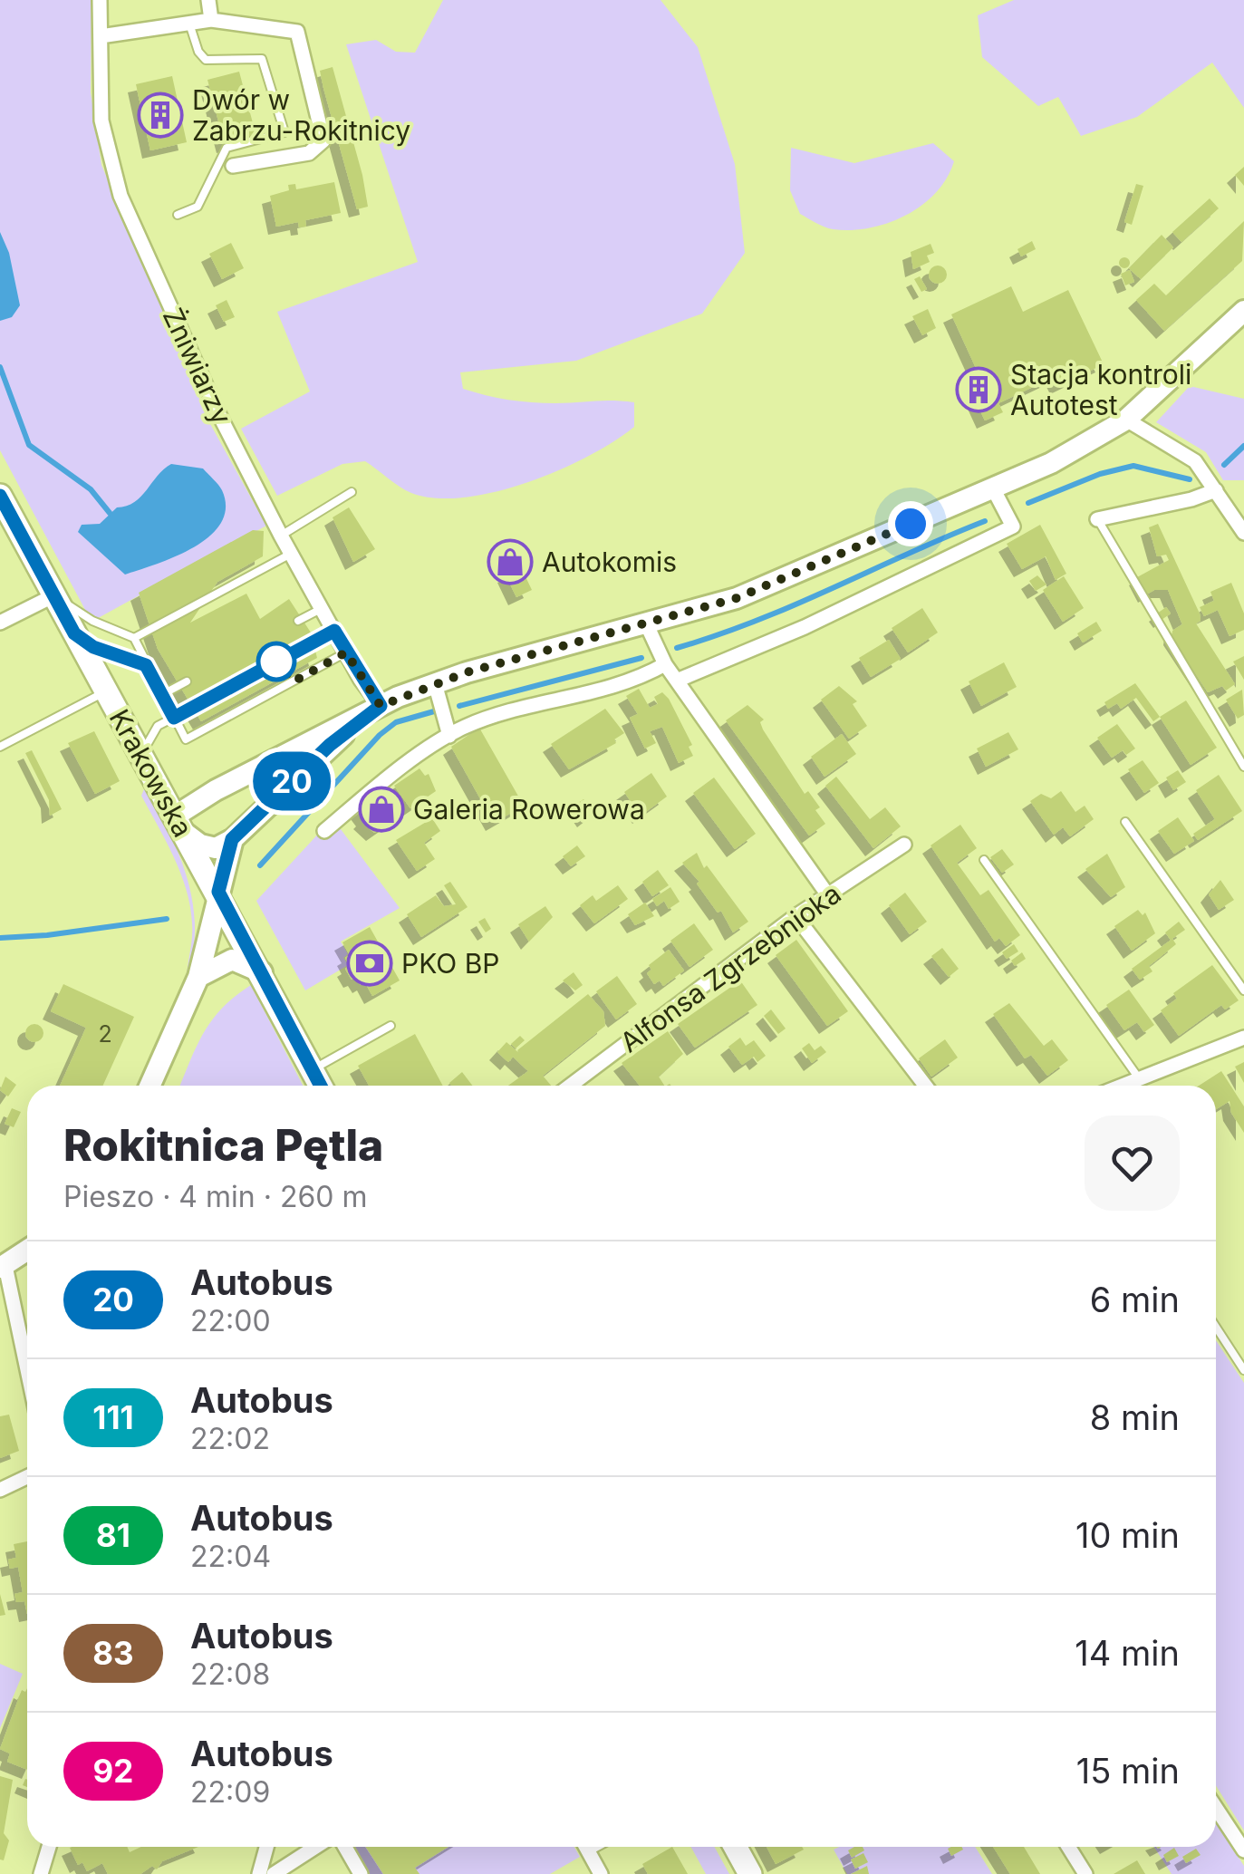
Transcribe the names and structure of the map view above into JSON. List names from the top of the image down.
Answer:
{
  "streets": {
    "main road": ["Krakowska"],
    "street": ["Żniwiarzy", "Alfonsa Zgrzebnioka"]
  },
  "places": {
    "building": ["Dwór w Zabrzu-Rokitnicy", "Stacja kontroli Autotest"],
    "shop": ["Autokomis", "Galeria Rowerowa"],
    "bank": ["PKO BP"]
  },
  "lines": ["bus line 20"],
  "house_numbers": ["2"],
  "page": {
    "on_map": "20",
    "heading": ["Rokitnica Pętla", "Pieszo · 4 min · 260 m"],
    "list": [
      {
        "mark": "20",
        "name": "Autobus",
        "note": "22:00",
        "value": "6 min"
      },
      {
        "mark": "111",
        "name": "Autobus",
        "note": "22:02",
        "value": "8 min"
      },
      {
        "mark": "81",
        "name": "Autobus",
        "note": "22:04",
        "value": "10 min"
      },
      {
        "mark": "83",
        "name": "Autobus",
        "note": "22:08",
        "value": "14 min"
      },
      {
        "mark": "92",
        "name": "Autobus",
        "note": "22:09",
        "value": "15 min"
      }
    ]
  }
}
